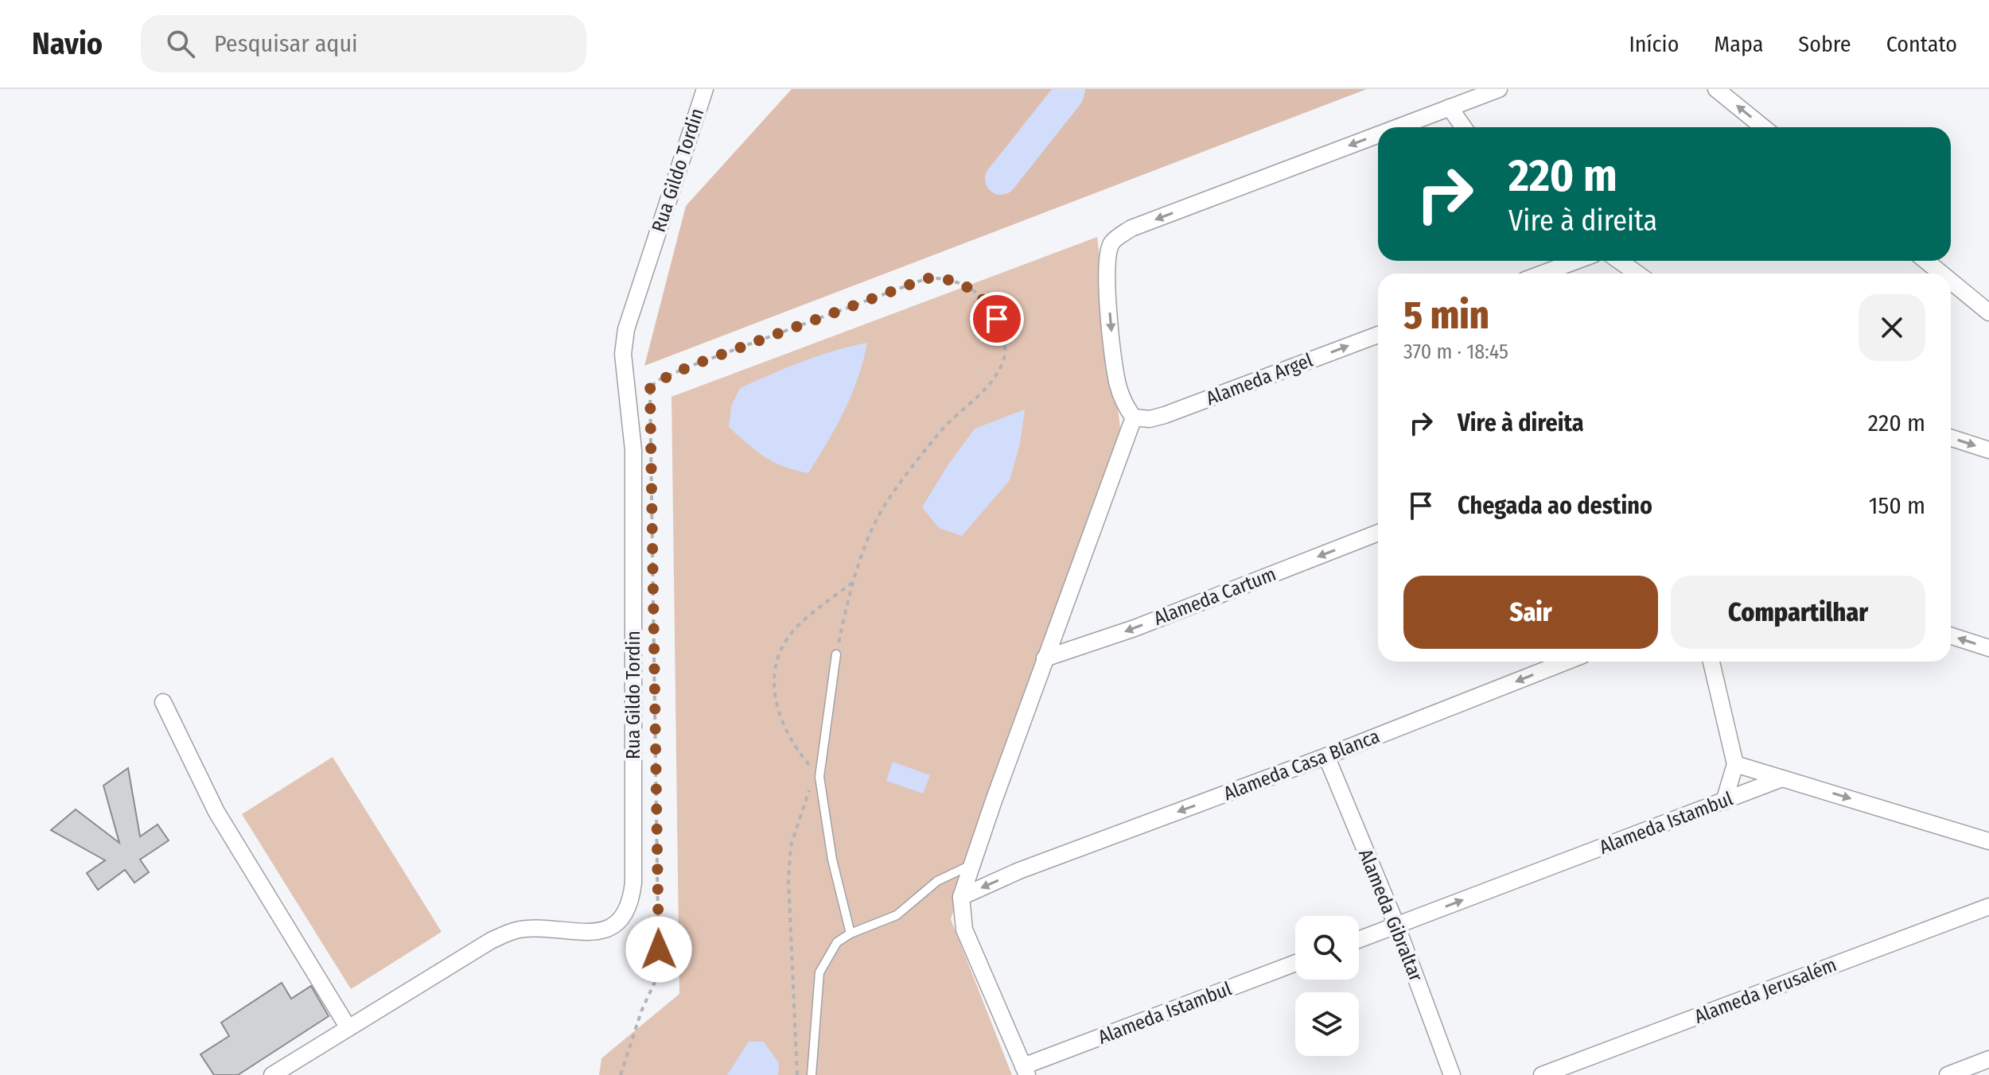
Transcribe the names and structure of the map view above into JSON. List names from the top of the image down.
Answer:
{
  "streets": {
    "street": [
      "Rua Gildo Tordin",
      "Alameda Argel",
      "Alameda Cartum",
      "Alameda Casa Blanca",
      "Alameda Istambul",
      "Alameda Gibraltar",
      "Alameda Jerusalém"
    ]
  },
  "crossings": [
    ["Alameda Casa Blanca", "Alameda Gibraltar"],
    ["Alameda Istambul", "Alameda Gibraltar"]
  ],
  "one_way": [
    "Alameda Argel",
    "Alameda Cartum",
    "Alameda Casa Blanca",
    "Alameda Istambul"
  ],
  "page": {
    "header": "Navio",
    "search": "Pesquisar aqui",
    "nav": [
      "Início",
      "Mapa",
      "Sobre",
      "Contato"
    ],
    "turn": ["220 m", "Vire à direita"],
    "heading": ["5 min", "370 m · 18:45"],
    "list": [
      {
        "name": "Vire à direita",
        "value": "220 m"
      },
      {
        "name": "Chegada ao destino",
        "value": "150 m"
      }
    ],
    "buttons": ["Sair", "Compartilhar"]
  }
}
